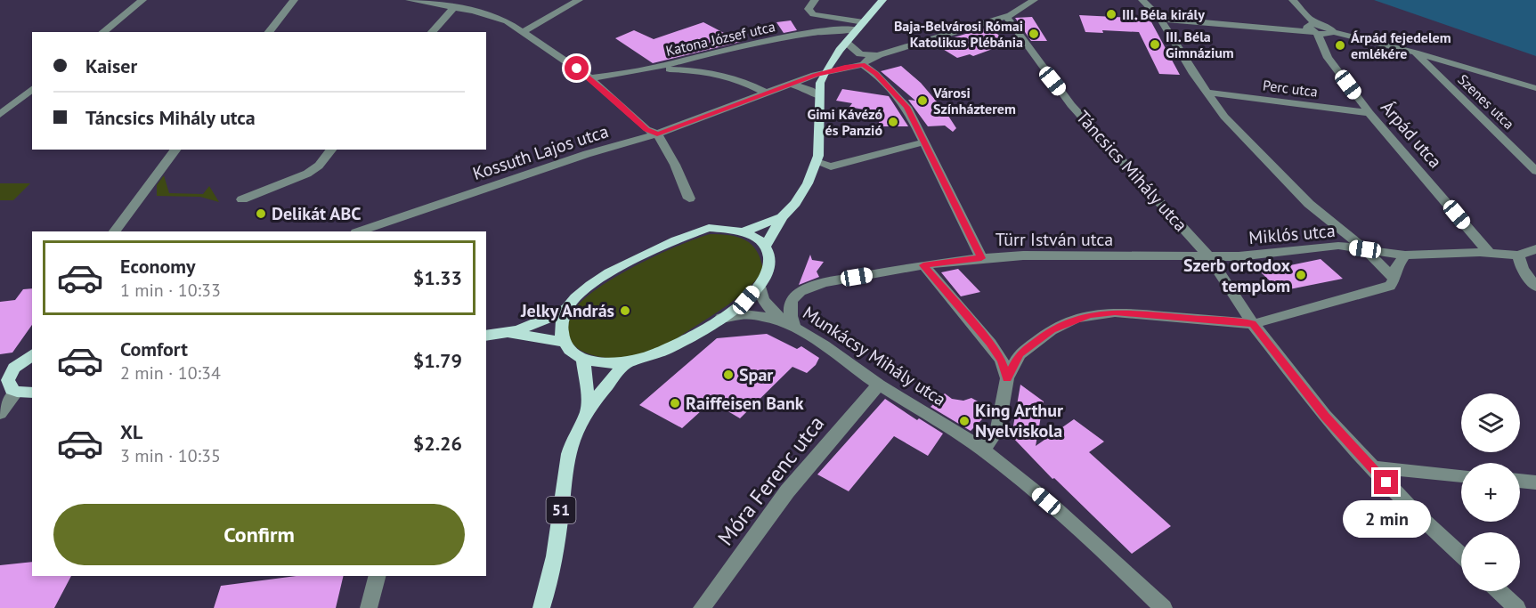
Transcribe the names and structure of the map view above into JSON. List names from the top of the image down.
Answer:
{
  "streets": {
    "main road": ["51"],
    "street": [
      "Katona József utca",
      "Perc utca",
      "Szenes utca",
      "Árpád utca",
      "Kossuth Lajos utca",
      "Táncsics Mihály utca",
      "Miklós utca",
      "Türr István utca",
      "Munkácsy Mihály utca",
      "Móra Ferenc utca"
    ]
  },
  "crossings": [
    ["Perc utca", "Árpád utca"],
    ["Árpád utca", "Miklós utca"],
    ["Táncsics Mihály utca", "Miklós utca"],
    ["Táncsics Mihály utca", "Türr István utca"],
    ["Miklós utca", "Türr István utca"],
    ["Türr István utca", "Munkácsy Mihály utca"],
    ["Munkácsy Mihály utca", "Móra Ferenc utca"]
  ],
  "places": [
    "III. Béla király",
    "Baja-Belvárosi Római Katolikus Plébánia",
    "III. Béla Gimnázium",
    "Árpád fejedelem emlékére",
    "Városi Színházterem",
    "Gimi Kávézó és Panzió",
    "Delikát ABC",
    "Szerb ortodox templom",
    "Jelky András",
    "Spar",
    "Raiffeisen Bank",
    "King Arthur Nyelviskola"
  ],
  "page": {
    "banner": ["Kaiser", "Táncsics Mihály utca"],
    "list": [
      {
        "name": "Economy",
        "note": "1 min · 10:33",
        "value": "$1.33"
      },
      {
        "name": "Comfort",
        "note": "2 min · 10:34",
        "value": "$1.79"
      },
      {
        "name": "XL",
        "note": "3 min · 10:35",
        "value": "$2.26"
      }
    ],
    "map_buttons": ["+", "−"],
    "buttons": "Confirm",
    "bubble": "2 min"
  }
}
